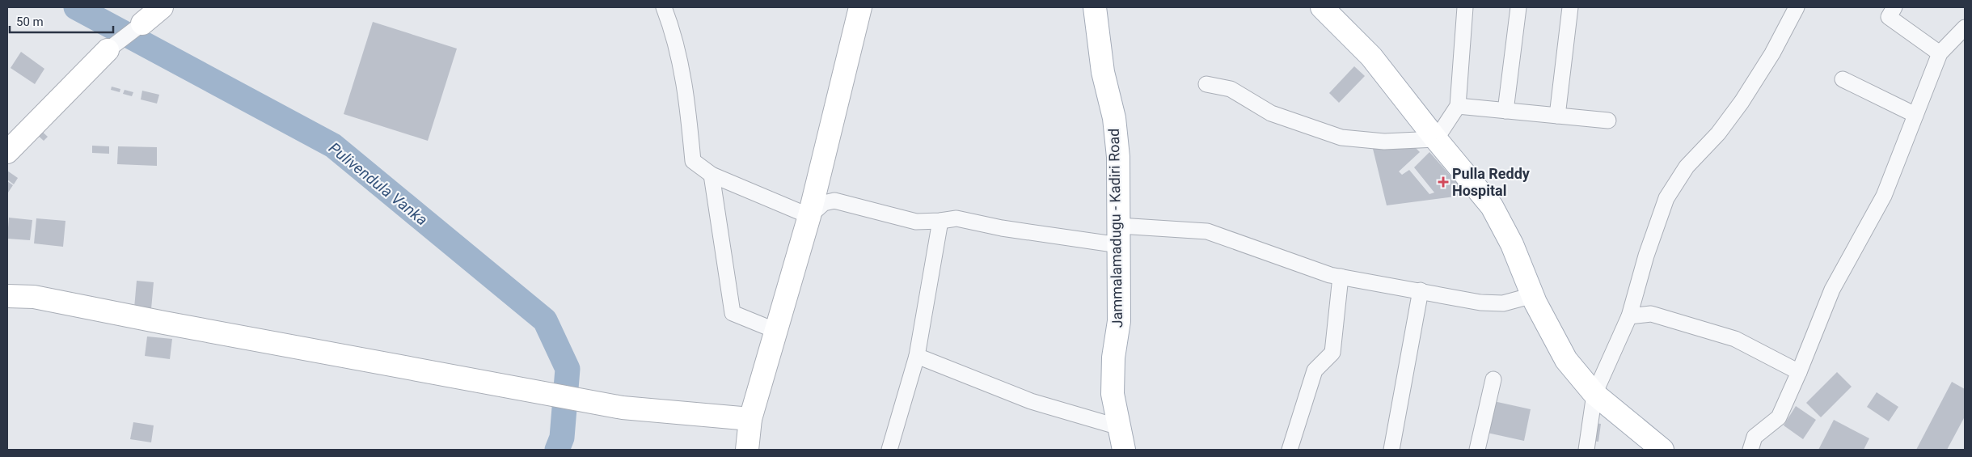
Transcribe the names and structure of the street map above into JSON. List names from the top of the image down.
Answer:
{
  "streets": {
    "main road": ["Jammalamadugu - Kadiri Road"]
  },
  "water": ["Pulivendula Vanka"],
  "places": {
    "health": ["Pulla Reddy Hospital"]
  },
  "scale_bar": "50 m"
}
